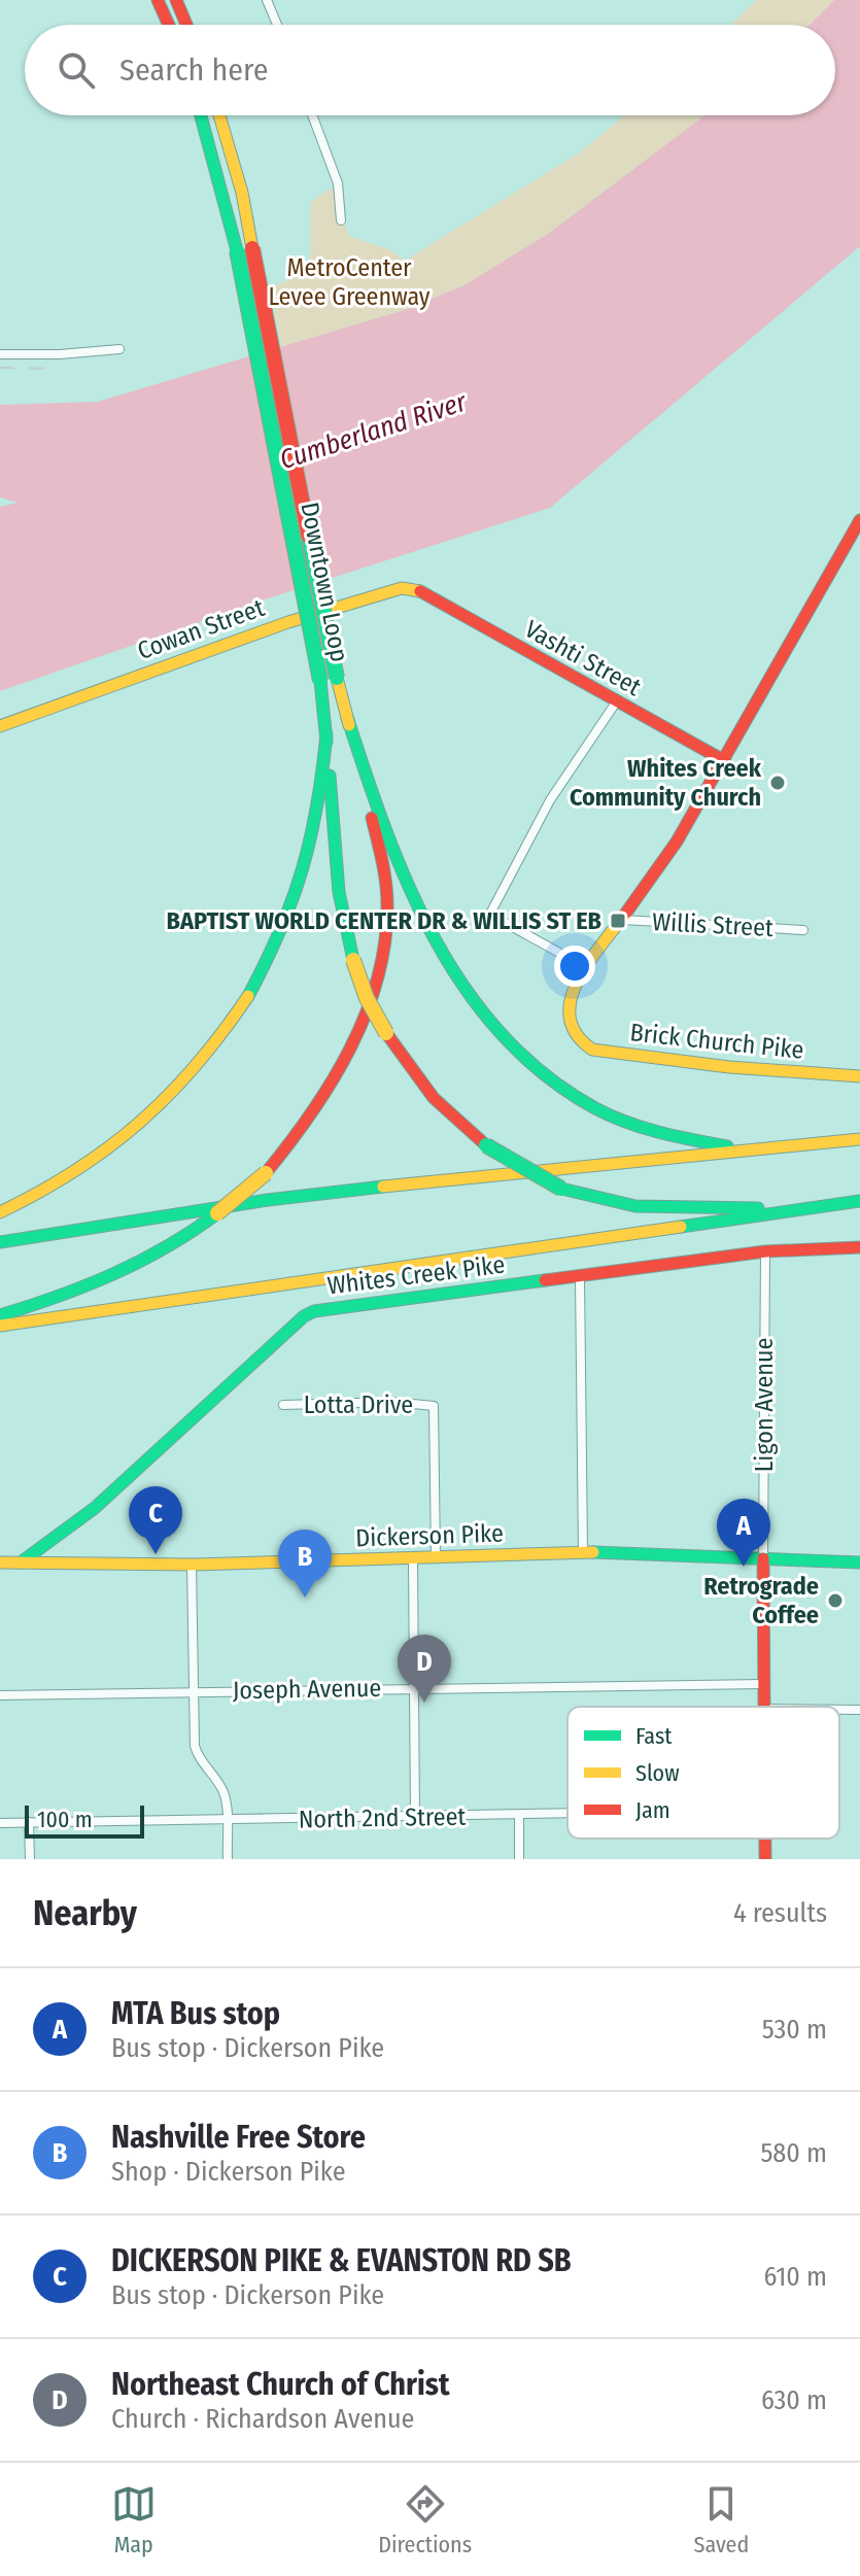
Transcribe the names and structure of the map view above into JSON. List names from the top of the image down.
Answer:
{
  "streets": {
    "main road": [
      "Downtown Loop",
      "Cowan Street",
      "Vashti Street",
      "Brick Church Pike",
      "Whites Creek Pike",
      "Dickerson Pike"
    ],
    "street": [
      "Willis Street",
      "Lotta Drive",
      "Ligon Avenue",
      "Joseph Avenue",
      "North 2nd Street"
    ]
  },
  "crossings": [
    ["Cowan Street", "Vashti Street"],
    ["Whites Creek Pike", "Ligon Avenue"],
    ["Whites Creek Pike", "Dickerson Pike"],
    ["Lotta Drive", "Dickerson Pike"],
    ["Ligon Avenue", "Dickerson Pike"]
  ],
  "water": ["Cumberland River"],
  "parks": ["MetroCenter Levee Greenway"],
  "places": {
    "other": ["Whites Creek Community Church", "Retrograde Coffee"],
    "transit": ["BAPTIST WORLD CENTER DR & WILLIS ST EB"]
  },
  "legend": ["Fast", "Slow", "Jam"],
  "scale_bar": "100 m",
  "page": {
    "search": "Search here",
    "pins": [
      "C",
      "A",
      "B",
      "D"
    ],
    "scale": "100 m",
    "heading": ["Nearby", "4 results"],
    "list": [
      {
        "mark": "A",
        "name": "MTA Bus stop",
        "note": "Bus stop · Dickerson Pike",
        "value": "530 m"
      },
      {
        "mark": "B",
        "name": "Nashville Free Store",
        "note": "Shop · Dickerson Pike",
        "value": "580 m"
      },
      {
        "mark": "C",
        "name": "DICKERSON PIKE & EVANSTON RD SB",
        "note": "Bus stop · Dickerson Pike",
        "value": "610 m"
      },
      {
        "mark": "D",
        "name": "Northeast Church of Christ",
        "note": "Church · Richardson Avenue",
        "value": "630 m"
      }
    ],
    "nav": ["Map", "Directions", "Saved"]
  }
}
